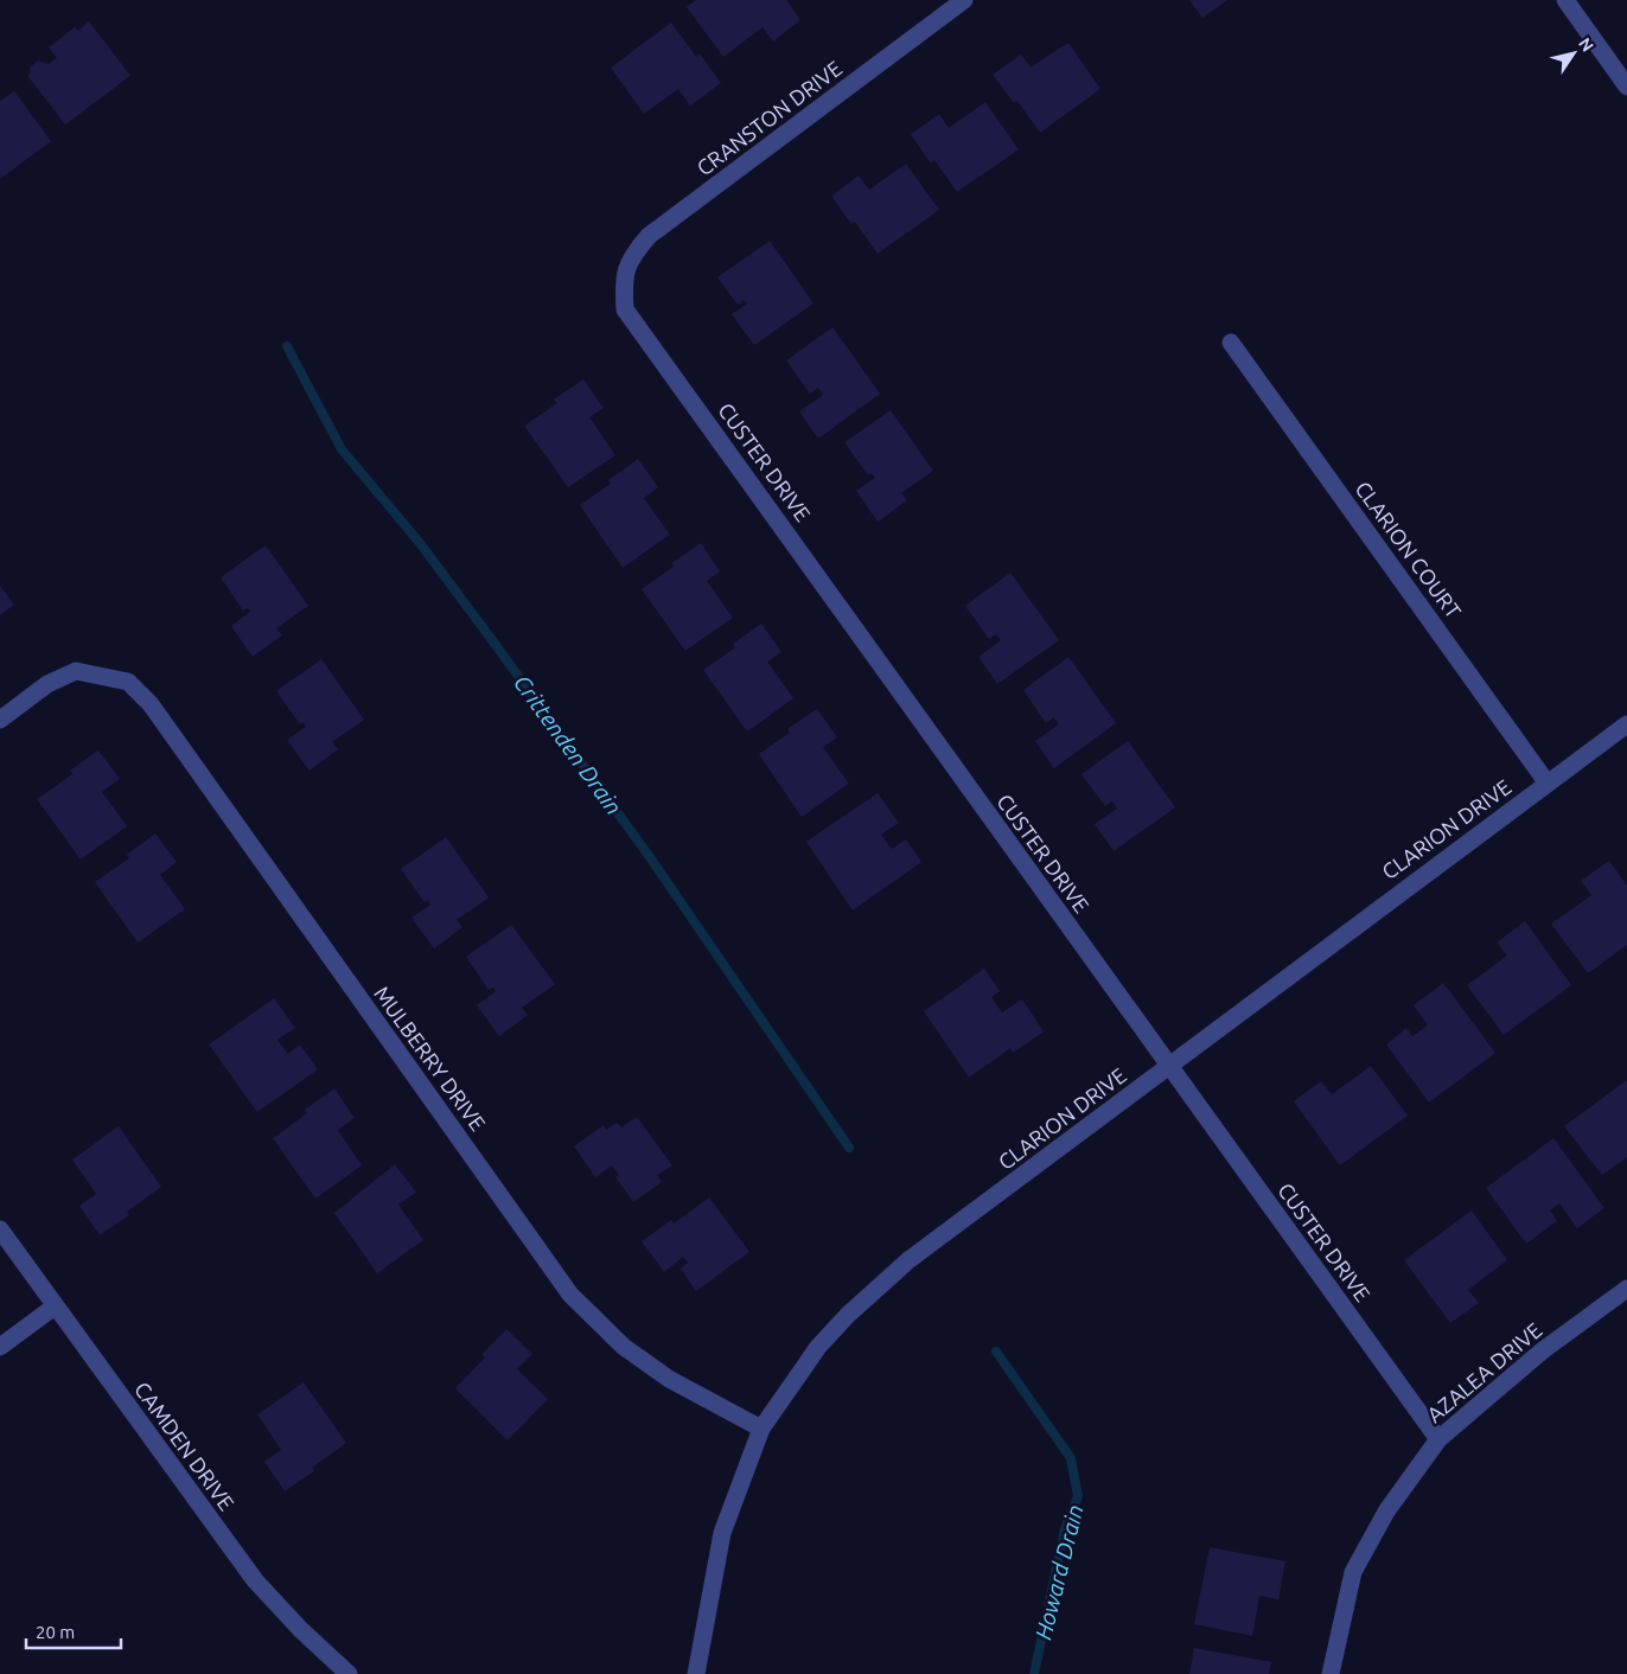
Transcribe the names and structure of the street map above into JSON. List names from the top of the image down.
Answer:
{
  "streets": {
    "street": [
      "CRANSTON DRIVE",
      "CUSTER DRIVE",
      "CLARION COURT",
      "CLARION DRIVE",
      "MULBERRY DRIVE",
      "AZALEA DRIVE",
      "CAMDEN DRIVE"
    ]
  },
  "crossings": [
    ["CRANSTON DRIVE", "CUSTER DRIVE"],
    ["CUSTER DRIVE", "CLARION DRIVE"],
    ["CUSTER DRIVE", "AZALEA DRIVE"],
    ["CLARION COURT", "CLARION DRIVE"],
    ["CLARION DRIVE", "MULBERRY DRIVE"]
  ],
  "water": ["Crittenden Drain", "Howard Drain"],
  "scale_bar": "20 m",
  "north": "top right"
}
